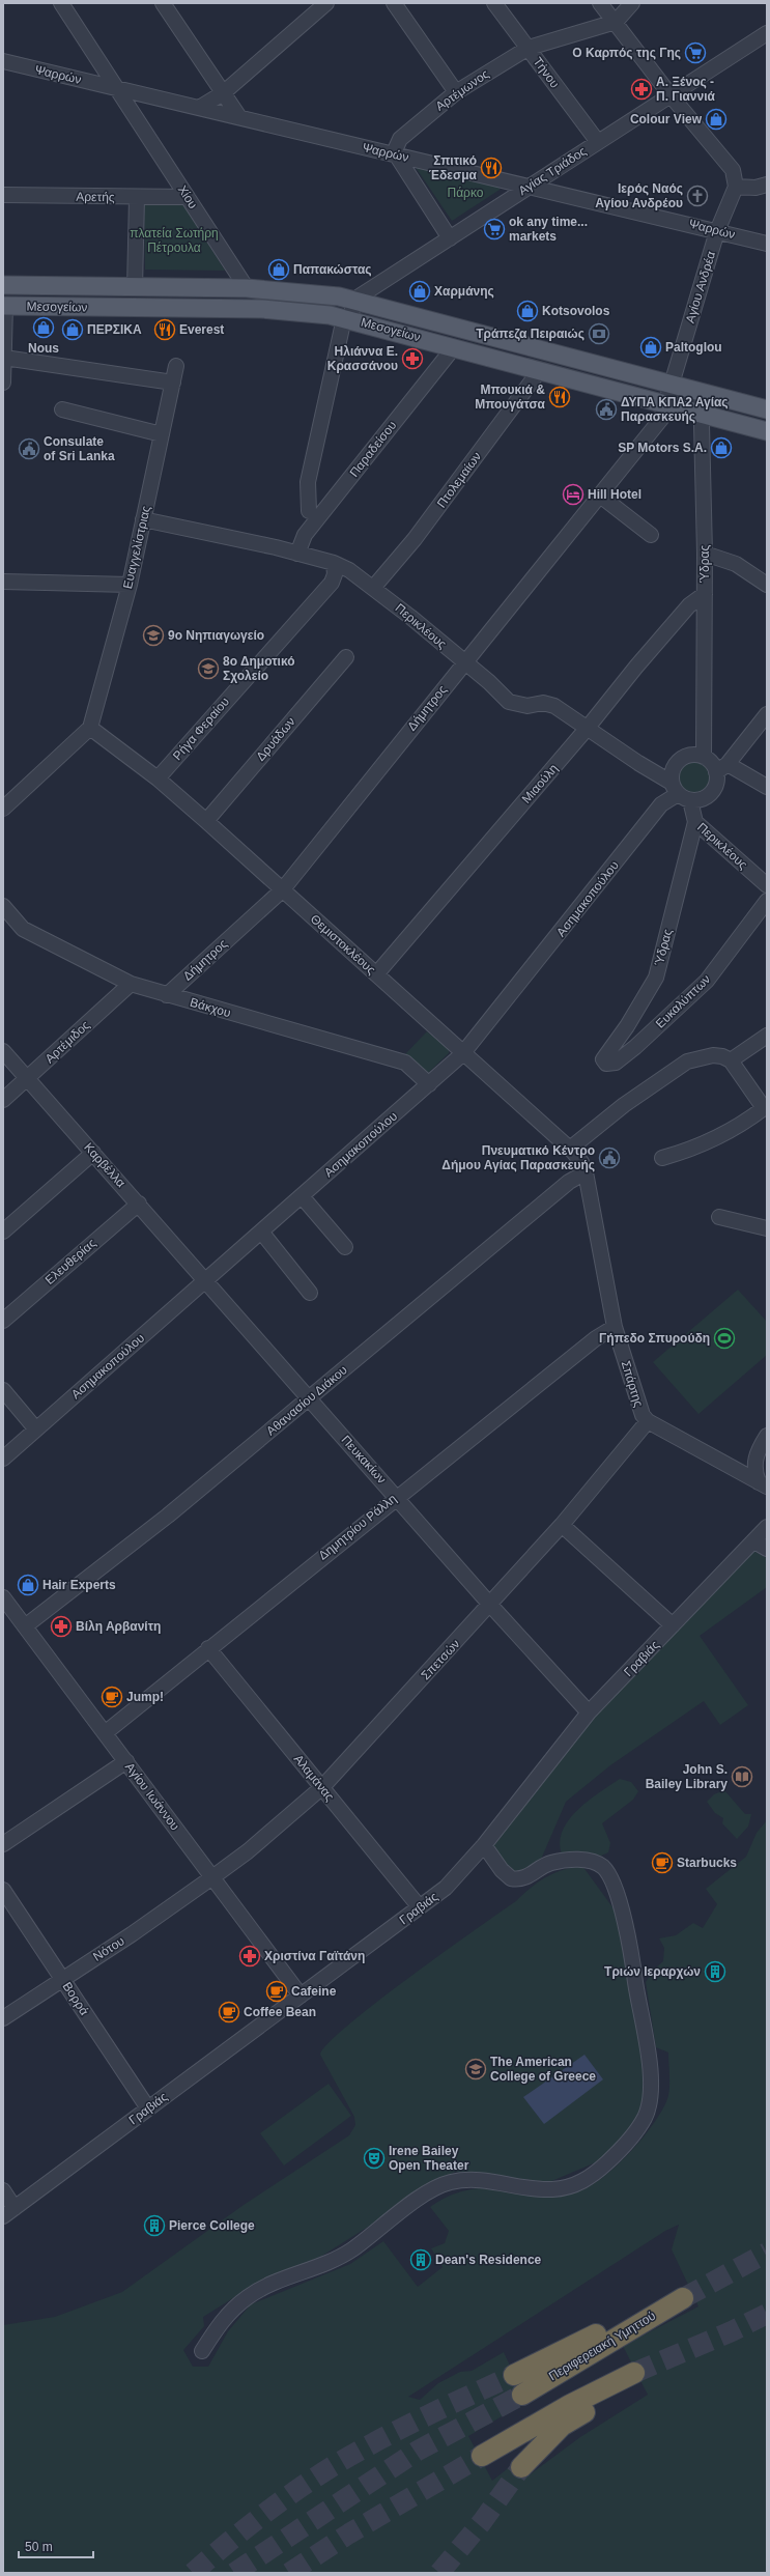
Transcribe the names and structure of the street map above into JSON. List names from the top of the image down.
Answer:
{
  "streets": {
    "highway": ["Περιφερειακή Υμηττού"],
    "main road": ["Μεσογείων"],
    "street": [
      "Τήνου",
      "Ψαρρών",
      "Αρτέμωνος",
      "Αγίας Τριάδος",
      "Αρετής",
      "Χίου",
      "Αγίου Ανδρέα",
      "Παραδείσου",
      "Πτολεμαίων",
      "Ευαγγελίστριας",
      "Ύδρας",
      "Περικλέους",
      "Δήμητρος",
      "Ρήγα Φεραίου",
      "Δρυάδων",
      "Μιαούλη",
      "Ασημακοπούλου",
      "Θεμιστοκλέους",
      "Ευκαλύπτων",
      "Βάκχου",
      "Αρτέμιδος",
      "Καρβέλλα",
      "Ελευθερίας",
      "Σπάρτης",
      "Αθανασίου Διάκου",
      "Πευκακίων",
      "Δημητρίου Ράλλη",
      "Γραβιάς",
      "Σπετσών",
      "Αλαμάνας",
      "Αγίου Ιωάννου",
      "Νότου",
      "Βορρά"
    ]
  },
  "crossings": [
    ["Τήνου", "Αρτέμωνος"],
    ["Τήνου", "Αγίας Τριάδος"],
    ["Ψαρρών", "Αρτέμωνος"],
    ["Ψαρρών", "Αγίας Τριάδος"],
    ["Ψαρρών", "Χίου"],
    ["Ψαρρών", "Αγίου Ανδρέα"],
    ["Αγίας Τριάδος", "Μεσογείων"],
    ["Αρετής", "Χίου"],
    ["Χίου", "Μεσογείων"],
    ["Αγίου Ανδρέα", "Μεσογείων"],
    ["Αγίου Ανδρέα", "Δήμητρος"],
    ["Μεσογείων", "Παραδείσου"],
    ["Μεσογείων", "Πτολεμαίων"],
    ["Μεσογείων", "Ύδρας"],
    ["Μεσογείων", "Δήμητρος"],
    ["Παραδείσου", "Περικλέους"],
    ["Πτολεμαίων", "Περικλέους"],
    ["Ευαγγελίστριας", "Περικλέους"],
    ["Ευαγγελίστριας", "Θεμιστοκλέους"],
    ["Ύδρας", "Περικλέους"],
    ["Ύδρας", "Μιαούλη"],
    ["Ύδρας", "Ασημακοπούλου"],
    ["Ύδρας", "Ευκαλύπτων"],
    ["Περικλέους", "Δήμητρος"],
    ["Περικλέους", "Ρήγα Φεραίου"],
    ["Περικλέους", "Μιαούλη"],
    ["Περικλέους", "Ασημακοπούλου"],
    ["Δήμητρος", "Θεμιστοκλέους"],
    ["Δήμητρος", "Βάκχου"],
    ["Ρήγα Φεραίου", "Θεμιστοκλέους"],
    ["Δρυάδων", "Θεμιστοκλέους"],
    ["Μιαούλη", "Θεμιστοκλέους"],
    ["Ασημακοπούλου", "Θεμιστοκλέους"],
    ["Ασημακοπούλου", "Βάκχου"],
    ["Ασημακοπούλου", "Καρβέλλα"],
    ["Ασημακοπούλου", "Πευκακίων"],
    ["Θεμιστοκλέους", "Σπάρτης"],
    ["Θεμιστοκλέους", "Αθανασίου Διάκου"],
    ["Βάκχου", "Αρτέμιδος"],
    ["Αρτέμιδος", "Καρβέλλα"],
    ["Καρβέλλα", "Ελευθερίας"],
    ["Καρβέλλα", "Πευκακίων"],
    ["Σπάρτης", "Αθανασίου Διάκου"],
    ["Σπάρτης", "Δημητρίου Ράλλη"],
    ["Σπάρτης", "Σπετσών"],
    ["Αθανασίου Διάκου", "Πευκακίων"],
    ["Αθανασίου Διάκου", "Αγίου Ιωάννου"],
    ["Πευκακίων", "Δημητρίου Ράλλη"],
    ["Πευκακίων", "Γραβιάς"],
    ["Πευκακίων", "Σπετσών"],
    ["Δημητρίου Ράλλη", "Αλαμάνας"],
    ["Δημητρίου Ράλλη", "Αγίου Ιωάννου"],
    ["Γραβιάς", "Αλαμάνας"],
    ["Γραβιάς", "Αγίου Ιωάννου"],
    ["Γραβιάς", "Βορρά"],
    ["Σπετσών", "Αλαμάνας"],
    ["Σπετσών", "Αγίου Ιωάννου"],
    ["Σπετσών", "Νότου"],
    ["Αγίου Ιωάννου", "Νότου"],
    ["Νότου", "Βορρά"]
  ],
  "parks": ["Πάρκο", "πλατεία Σωτήρη Πέτρουλα"],
  "places": {
    "supermarket": ["Ο Καρπός της Γης", "ok any time... markets"],
    "pharmacy": [
      "Α. Ξένος - Π. Γιαννιά",
      "Ηλιάννα Ε. Κρασσάνου",
      "Βίλη Αρβανίτη",
      "Χριστίνα Γαϊτάνη"
    ],
    "shop": [
      "Colour View",
      "Παπακώστας",
      "Χαρμάνης",
      "Kotsovolos",
      "Nous",
      "ΠΕΡΣΙΚΑ",
      "Paltoglou",
      "SP Motors S.A.",
      "Hair Experts"
    ],
    "restaurant": ["Σπιτικό Έδεσμα", "Everest", "Μπουκιά & Μπουγάτσα"],
    "church": ["Ιερός Ναός Αγίου Ανδρέου"],
    "bank": ["Τράπεζα Πειραιώς"],
    "public building": ["ΔΥΠΑ ΚΠΑ2 Αγίας Παρασκευής", "Consulate of Sri Lanka", "Πνευματικό Κέντρο Δήμου Αγίας Παρασκευής"],
    "hotel": ["Hill Hotel"],
    "school or university": ["9ο Νηπιαγωγείο", "8ο Δημοτικό Σχολείο", "The American College of Greece"],
    "sports": ["Γήπεδο Σπυρούδη"],
    "cafe": [
      "Jump!",
      "Starbucks",
      "Cafeine",
      "Coffee Bean"
    ],
    "library": ["John S. Bailey Library"],
    "building": ["Τριών Ιεραρχών", "Pierce College", "Dean's Residence"],
    "theatre": ["Irene Bailey Open Theater"]
  },
  "scale_bar": "50 m"
}
